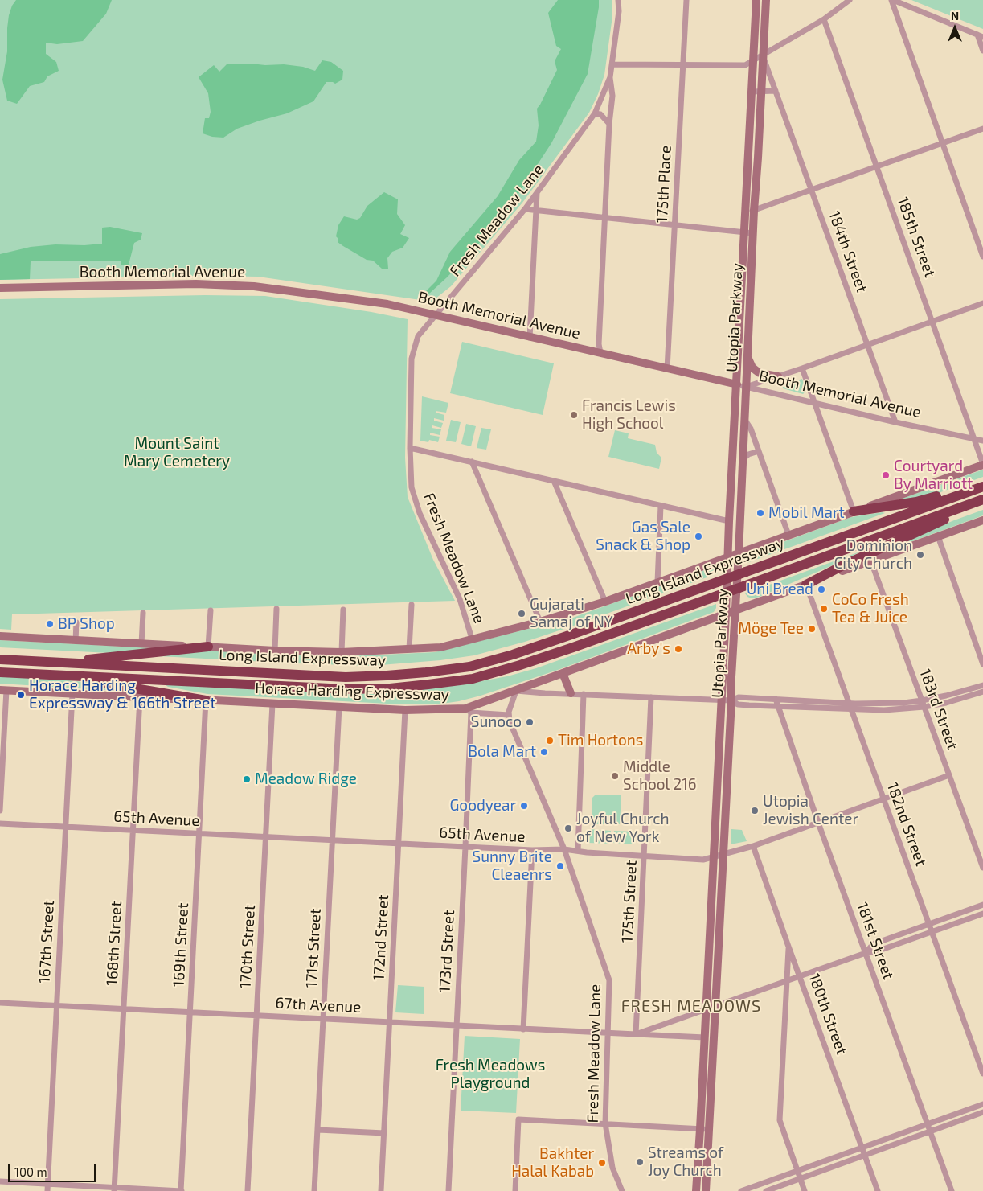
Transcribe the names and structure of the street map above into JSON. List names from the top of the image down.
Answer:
{
  "streets": {
    "highway": ["Long Island Expressway"],
    "main road": ["Booth Memorial Avenue", "Utopia Parkway", "Horace Harding Expressway"],
    "street": [
      "175th Place",
      "Fresh Meadow Lane",
      "185th Street",
      "184th Street",
      "183rd Street",
      "65th Avenue",
      "182nd Street",
      "175th Street",
      "172nd Street",
      "181st Street",
      "167th Street",
      "168th Street",
      "169th Street",
      "170th Street",
      "171st Street",
      "173rd Street",
      "67th Avenue",
      "180th Street"
    ]
  },
  "crossings": [
    ["175th Place", "Booth Memorial Avenue"],
    ["Fresh Meadow Lane", "Booth Memorial Avenue"],
    ["Fresh Meadow Lane", "65th Avenue"],
    ["Fresh Meadow Lane", "67th Avenue"],
    ["185th Street", "Booth Memorial Avenue"],
    ["184th Street", "Booth Memorial Avenue"],
    ["184th Street", "Utopia Parkway"],
    ["Booth Memorial Avenue", "Utopia Parkway"],
    ["Utopia Parkway", "Horace Harding Expressway"],
    ["Utopia Parkway", "65th Avenue"],
    ["Utopia Parkway", "67th Avenue"],
    ["Horace Harding Expressway", "183rd Street"],
    ["Horace Harding Expressway", "182nd Street"],
    ["Horace Harding Expressway", "172nd Street"],
    ["Horace Harding Expressway", "167th Street"],
    ["Horace Harding Expressway", "168th Street"],
    ["Horace Harding Expressway", "169th Street"],
    ["Horace Harding Expressway", "170th Street"],
    ["Horace Harding Expressway", "171st Street"],
    ["Horace Harding Expressway", "173rd Street"],
    ["183rd Street", "65th Avenue"],
    ["65th Avenue", "182nd Street"],
    ["65th Avenue", "175th Street"],
    ["65th Avenue", "172nd Street"],
    ["65th Avenue", "181st Street"],
    ["65th Avenue", "167th Street"],
    ["65th Avenue", "168th Street"],
    ["65th Avenue", "169th Street"],
    ["65th Avenue", "170th Street"],
    ["65th Avenue", "171st Street"],
    ["65th Avenue", "173rd Street"],
    ["65th Avenue", "180th Street"],
    ["182nd Street", "67th Avenue"],
    ["175th Street", "67th Avenue"],
    ["172nd Street", "67th Avenue"],
    ["181st Street", "67th Avenue"],
    ["167th Street", "67th Avenue"],
    ["168th Street", "67th Avenue"],
    ["169th Street", "67th Avenue"],
    ["170th Street", "67th Avenue"],
    ["171st Street", "67th Avenue"],
    ["173rd Street", "67th Avenue"],
    ["67th Avenue", "180th Street"]
  ],
  "districts": ["FRESH MEADOWS"],
  "parks": ["Mount Saint Mary Cemetery", "Fresh Meadows Playground"],
  "places": [
    "Francis Lewis High School",
    "Courtyard By Marriott",
    "Mobil Mart",
    "Gas Sale Snack & Shop",
    "Dominion City Church",
    "Uni Bread",
    "CoCo Fresh Tea & Juice",
    "Gujarati Samaj of NY",
    "BP Shop",
    "Möge Tee",
    "Arby's",
    "Horace Harding Expressway & 166th Street",
    "Sunoco",
    "Tim Hortons",
    "Bola Mart",
    "Middle School 216",
    "Meadow Ridge",
    "Goodyear",
    "Utopia Jewish Center",
    "Joyful Church of New York",
    "Sunny Brite Cleaenrs",
    "Streams of Joy Church",
    "Bakhter Halal Kabab"
  ],
  "scale_bar": "100 m",
  "north": "top"
}
